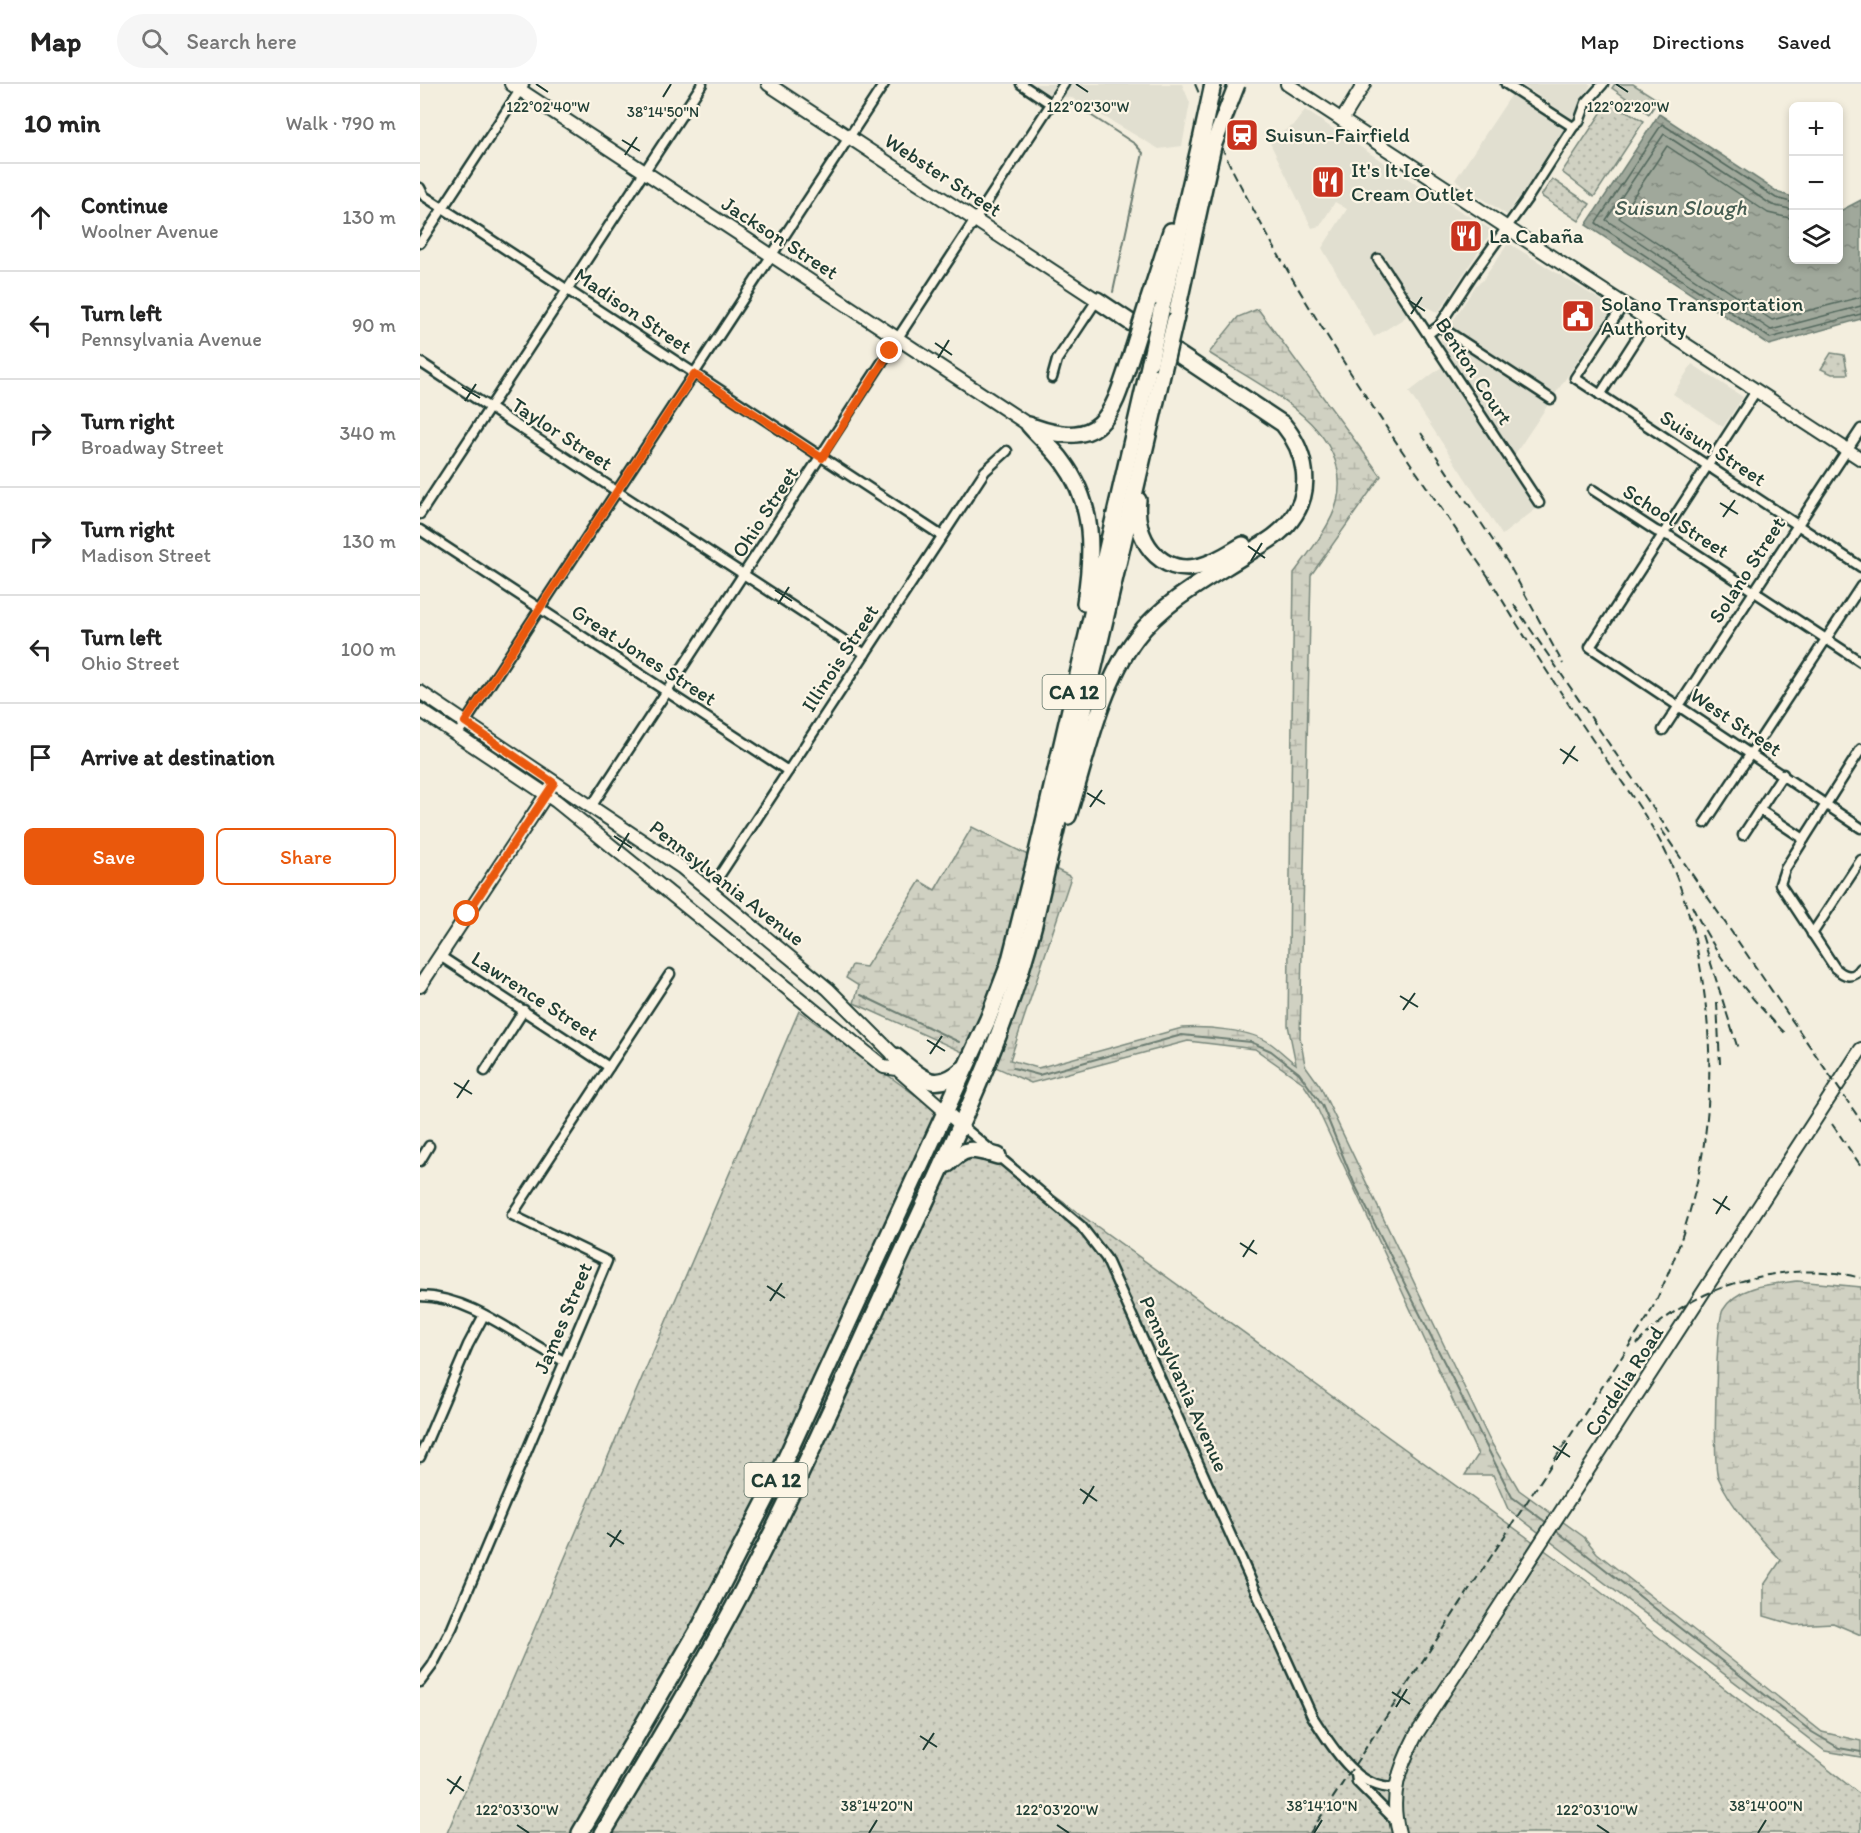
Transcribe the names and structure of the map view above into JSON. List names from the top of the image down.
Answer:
{
  "streets": {
    "highway": ["CA 12"],
    "main road": [
      "Webster Street",
      "Jackson Street",
      "Pennsylvania Avenue",
      "Cordelia Road"
    ],
    "street": [
      "Madison Street",
      "Benton Court",
      "Taylor Street",
      "Suisun Street",
      "Ohio Street",
      "School Street",
      "Solano Street",
      "Great Jones Street",
      "Illinois Street",
      "West Street",
      "Lawrence Street",
      "James Street"
    ]
  },
  "crossings": [
    ["Webster Street", "Ohio Street"],
    ["Jackson Street", "Ohio Street"],
    ["Madison Street", "Ohio Street"],
    ["Madison Street", "Illinois Street"],
    ["Taylor Street", "Ohio Street"],
    ["Taylor Street", "Illinois Street"],
    ["Suisun Street", "Solano Street"],
    ["Ohio Street", "Great Jones Street"],
    ["Ohio Street", "Pennsylvania Avenue"],
    ["School Street", "Solano Street"],
    ["School Street", "West Street"],
    ["Solano Street", "West Street"],
    ["Great Jones Street", "Illinois Street"],
    ["Illinois Street", "Pennsylvania Avenue"],
    ["CA 12", "Pennsylvania Avenue"],
    ["Pennsylvania Avenue", "Cordelia Road"],
    ["Lawrence Street", "James Street"]
  ],
  "water": ["Suisun Slough"],
  "places": {
    "station": ["Suisun-Fairfield"],
    "restaurant": ["It's It Ice Cream Outlet", "La Cabaña"],
    "public building": ["Solano Transportation Authority"]
  },
  "page": {
    "header": "Map",
    "search": "Search here",
    "nav": ["Map", "Directions", "Saved"],
    "heading": ["10 min", "Walk · 790 m"],
    "map_buttons": ["+", "−"],
    "list": [
      ["Continue", "Woolner Avenue", "130 m"],
      ["Turn left", "Pennsylvania Avenue", "90 m"],
      ["Turn right", "Broadway Street", "340 m"],
      ["Turn right", "Madison Street", "130 m"],
      ["Turn left", "Ohio Street", "100 m"],
      "Arrive at destination"
    ],
    "buttons": ["Save", "Share"]
  },
  "coordinates": [
    "122°02'40\"W",
    "122°02'30\"W",
    "122°02'20\"W",
    "38°14'50\"N",
    "38°14'20\"N",
    "38°14'10\"N",
    "38°14'00\"N",
    "122°03'30\"W",
    "122°03'20\"W",
    "122°03'10\"W"
  ]
}
